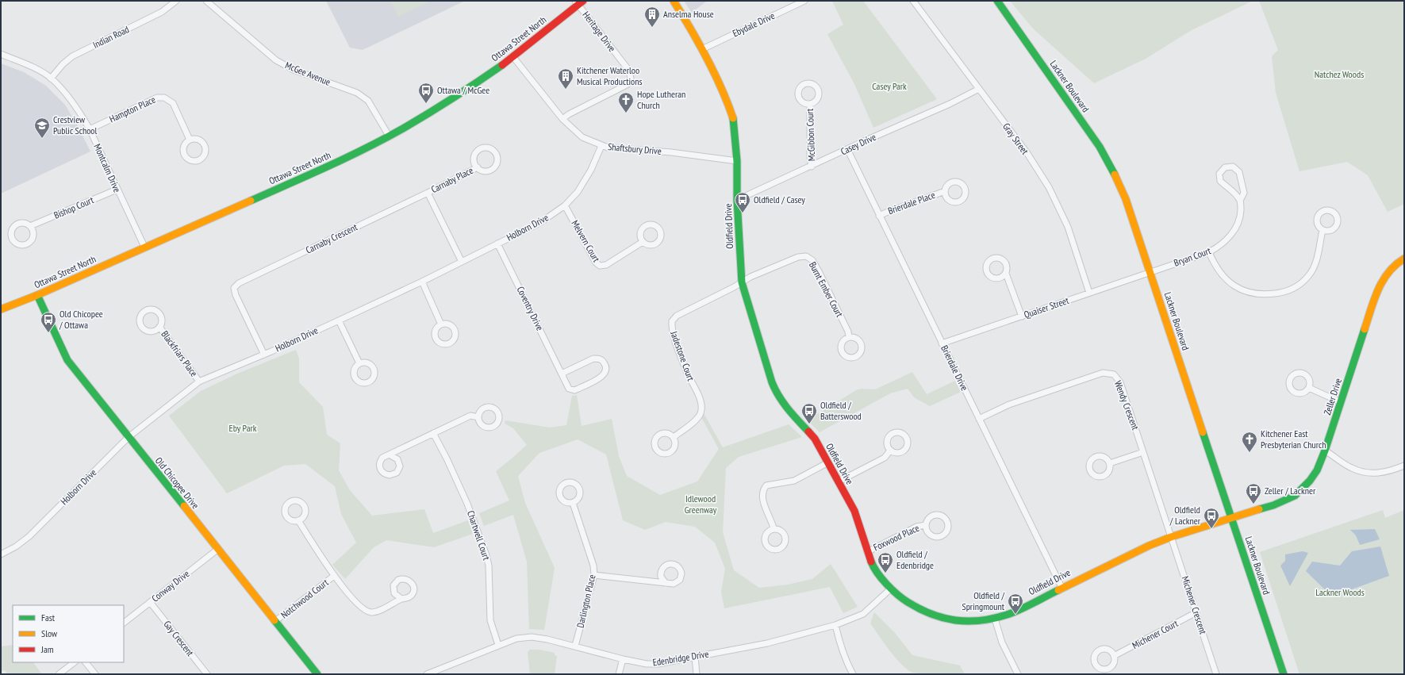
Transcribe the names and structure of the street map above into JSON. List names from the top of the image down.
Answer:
{
  "streets": {
    "street": [
      "Ebydale Drive",
      "Heritage Drive",
      "Indian Road",
      "Ottawa Street North",
      "McGee Avenue",
      "Lackner Boulevard",
      "Hampton Place",
      "McGibbon Court",
      "Gray Street",
      "Casey Drive",
      "Shaftsbury Drive",
      "Montcalm Drive",
      "Carnaby Place",
      "Brierdale Place",
      "Bishop Court",
      "Oldfield Drive",
      "Holborn Drive",
      "Carnaby Crescent",
      "Melvern Court",
      "Bryan Court",
      "Burnt Ember Court",
      "Quaiser Street",
      "Coventry Drive",
      "Blackfriars Place",
      "Jadestone Court",
      "Brierdale Drive",
      "Zeller Drive",
      "Wendy Crescent",
      "Old Chicopee Drive",
      "Chartwell Court",
      "Foxwood Place",
      "Conway Drive",
      "Notchwood Court",
      "Darlington Place",
      "Michener Crescent",
      "Michener Court",
      "Gay Crescent",
      "Edenbridge Drive"
    ]
  },
  "crossings": [
    ["Ebydale Drive", "Oldfield Drive"],
    ["Heritage Drive", "Ottawa Street North"],
    ["Heritage Drive", "Shaftsbury Drive"],
    ["Indian Road", "Montcalm Drive"],
    ["Ottawa Street North", "McGee Avenue"],
    ["Ottawa Street North", "Shaftsbury Drive"],
    ["Ottawa Street North", "Montcalm Drive"],
    ["Ottawa Street North", "Old Chicopee Drive"],
    ["Lackner Boulevard", "Oldfield Drive"],
    ["Lackner Boulevard", "Bryan Court"],
    ["Lackner Boulevard", "Quaiser Street"],
    ["Lackner Boulevard", "Zeller Drive"],
    ["Hampton Place", "Montcalm Drive"],
    ["McGibbon Court", "Casey Drive"],
    ["Gray Street", "Casey Drive"],
    ["Gray Street", "Quaiser Street"],
    ["Casey Drive", "Oldfield Drive"],
    ["Casey Drive", "Brierdale Drive"],
    ["Shaftsbury Drive", "Oldfield Drive"],
    ["Shaftsbury Drive", "Holborn Drive"],
    ["Montcalm Drive", "Bishop Court"],
    ["Carnaby Place", "Carnaby Crescent"],
    ["Brierdale Place", "Brierdale Drive"],
    ["Oldfield Drive", "Burnt Ember Court"],
    ["Oldfield Drive", "Jadestone Court"],
    ["Oldfield Drive", "Brierdale Drive"],
    ["Oldfield Drive", "Zeller Drive"],
    ["Oldfield Drive", "Wendy Crescent"],
    ["Oldfield Drive", "Foxwood Place"],
    ["Oldfield Drive", "Michener Crescent"],
    ["Oldfield Drive", "Edenbridge Drive"],
    ["Holborn Drive", "Carnaby Crescent"],
    ["Holborn Drive", "Melvern Court"],
    ["Holborn Drive", "Coventry Drive"],
    ["Holborn Drive", "Blackfriars Place"],
    ["Holborn Drive", "Old Chicopee Drive"],
    ["Bryan Court", "Quaiser Street"],
    ["Burnt Ember Court", "Jadestone Court"],
    ["Quaiser Street", "Brierdale Drive"],
    ["Brierdale Drive", "Wendy Crescent"],
    ["Wendy Crescent", "Michener Crescent"],
    ["Old Chicopee Drive", "Conway Drive"],
    ["Old Chicopee Drive", "Notchwood Court"],
    ["Chartwell Court", "Edenbridge Drive"],
    ["Conway Drive", "Gay Crescent"],
    ["Darlington Place", "Edenbridge Drive"],
    ["Michener Crescent", "Michener Court"]
  ],
  "parks": [
    "Natchez Woods",
    "Casey Park",
    "Eby Park",
    "Idlewood Greenway",
    "Lackner Woods"
  ],
  "places": {
    "building": ["Anselma House", "Kitchener Waterloo Musical Productions"],
    "bus stop": [
      "Ottawa / McGee",
      "Oldfield / Casey",
      "Old Chicopee / Ottawa",
      "Oldfield / Batterswood",
      "Zeller / Lackner",
      "Oldfield / Lackner",
      "Oldfield / Edenbridge",
      "Oldfield / Springmount"
    ],
    "church": ["Hope Lutheran Church", "Kitchener East Presbyterian Church"],
    "school or university": ["Crestview Public School"]
  },
  "legend": ["Fast", "Slow", "Jam"]
}
